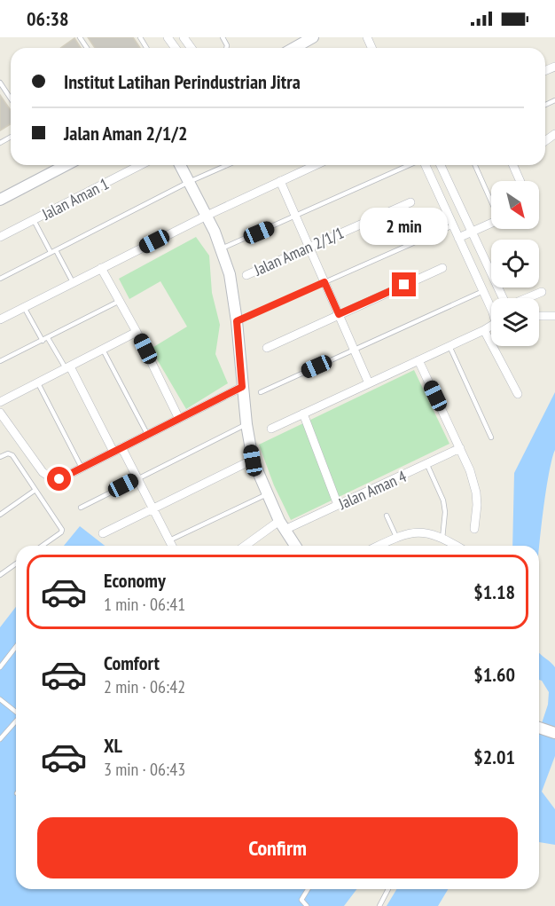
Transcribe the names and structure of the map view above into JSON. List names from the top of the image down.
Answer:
{
  "streets": {
    "street": ["Jalan Aman 1", "Jalan Aman 2/1/1", "Jalan Aman 4"]
  },
  "north": "bottom right",
  "page": {
    "status": "06:38",
    "banner": ["Institut Latihan Perindustrian Jitra", "Jalan Aman 2/1/2"],
    "bubble": "2 min",
    "list": [
      {
        "name": "Economy",
        "note": "1 min · 06:41",
        "value": "$1.18"
      },
      {
        "name": "Comfort",
        "note": "2 min · 06:42",
        "value": "$1.60"
      },
      {
        "name": "XL",
        "note": "3 min · 06:43",
        "value": "$2.01"
      }
    ],
    "buttons": "Confirm"
  }
}
